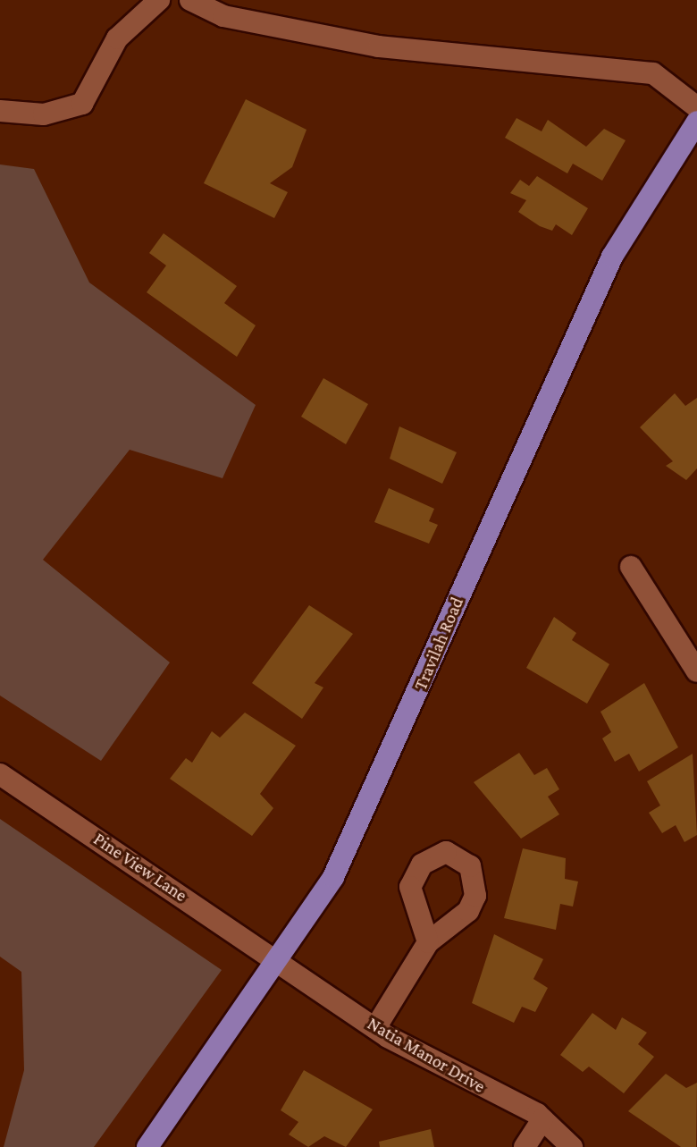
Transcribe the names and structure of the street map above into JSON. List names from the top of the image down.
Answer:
{
  "streets": {
    "main road": ["Travilah Road"],
    "street": ["Pine View Lane", "Natia Manor Drive"]
  },
  "crossings": [
    ["Travilah Road", "Pine View Lane"],
    ["Travilah Road", "Natia Manor Drive"],
    ["Pine View Lane", "Natia Manor Drive"]
  ]
}
